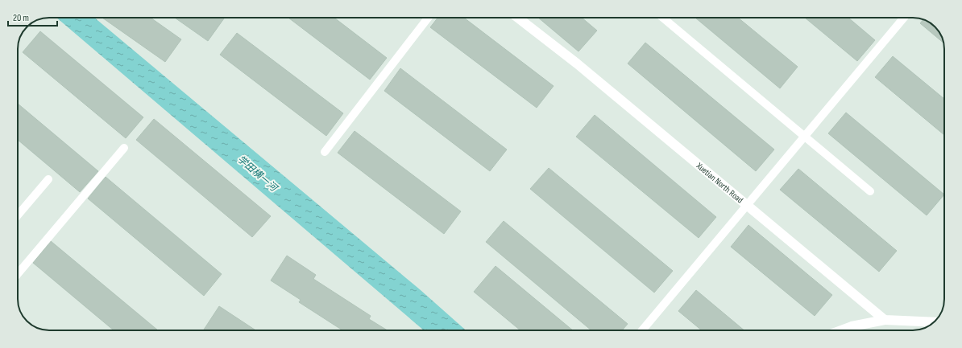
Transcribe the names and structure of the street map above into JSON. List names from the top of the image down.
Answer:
{
  "streets": {
    "street": ["Xuetian North Road"]
  },
  "water": ["学田横一河"],
  "scale_bar": "20 m"
}
